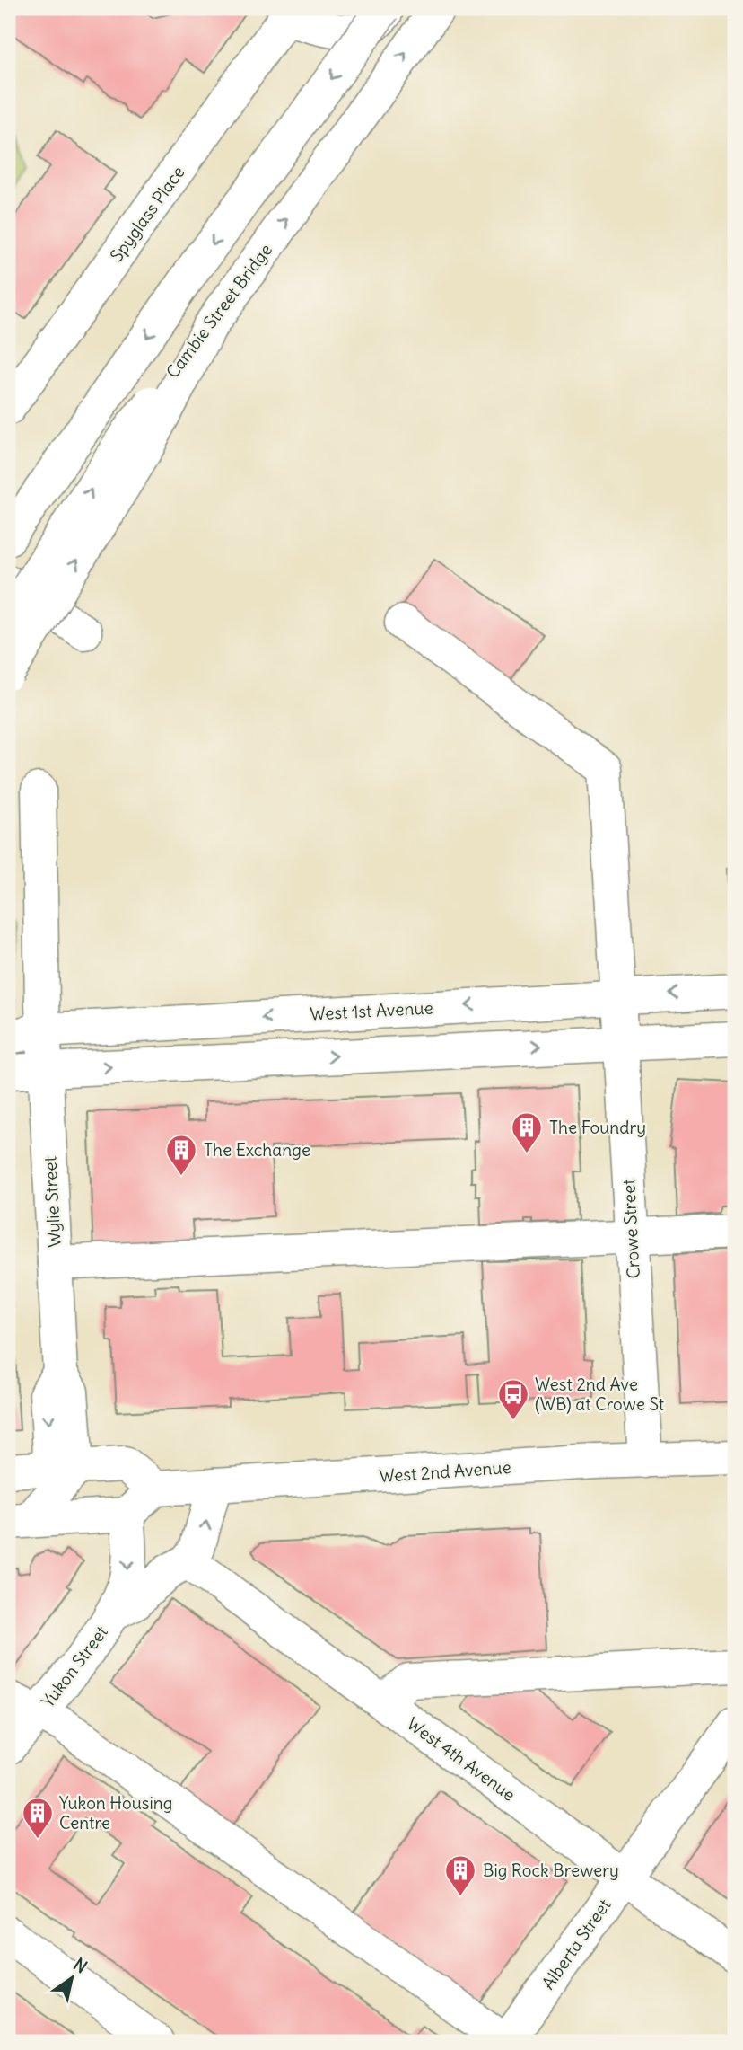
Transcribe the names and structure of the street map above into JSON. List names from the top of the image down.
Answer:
{
  "streets": {
    "street": [
      "Spyglass Place",
      "Cambie Street Bridge",
      "West 1st Avenue",
      "Wylie Street",
      "Crowe Street",
      "West 2nd Avenue",
      "Yukon Street",
      "West 4th Avenue",
      "Alberta Street"
    ]
  },
  "crossings": [
    ["West 1st Avenue", "Wylie Street"],
    ["West 1st Avenue", "Crowe Street"],
    ["Crowe Street", "West 2nd Avenue"],
    ["West 2nd Avenue", "Yukon Street"],
    ["Yukon Street", "West 4th Avenue"],
    ["West 4th Avenue", "Alberta Street"]
  ],
  "places": {
    "building": [
      "The Foundry",
      "The Exchange",
      "Yukon Housing Centre",
      "Big Rock Brewery"
    ],
    "bus stop": ["West 2nd Ave (WB) at Crowe St"]
  },
  "north": "top right"
}
